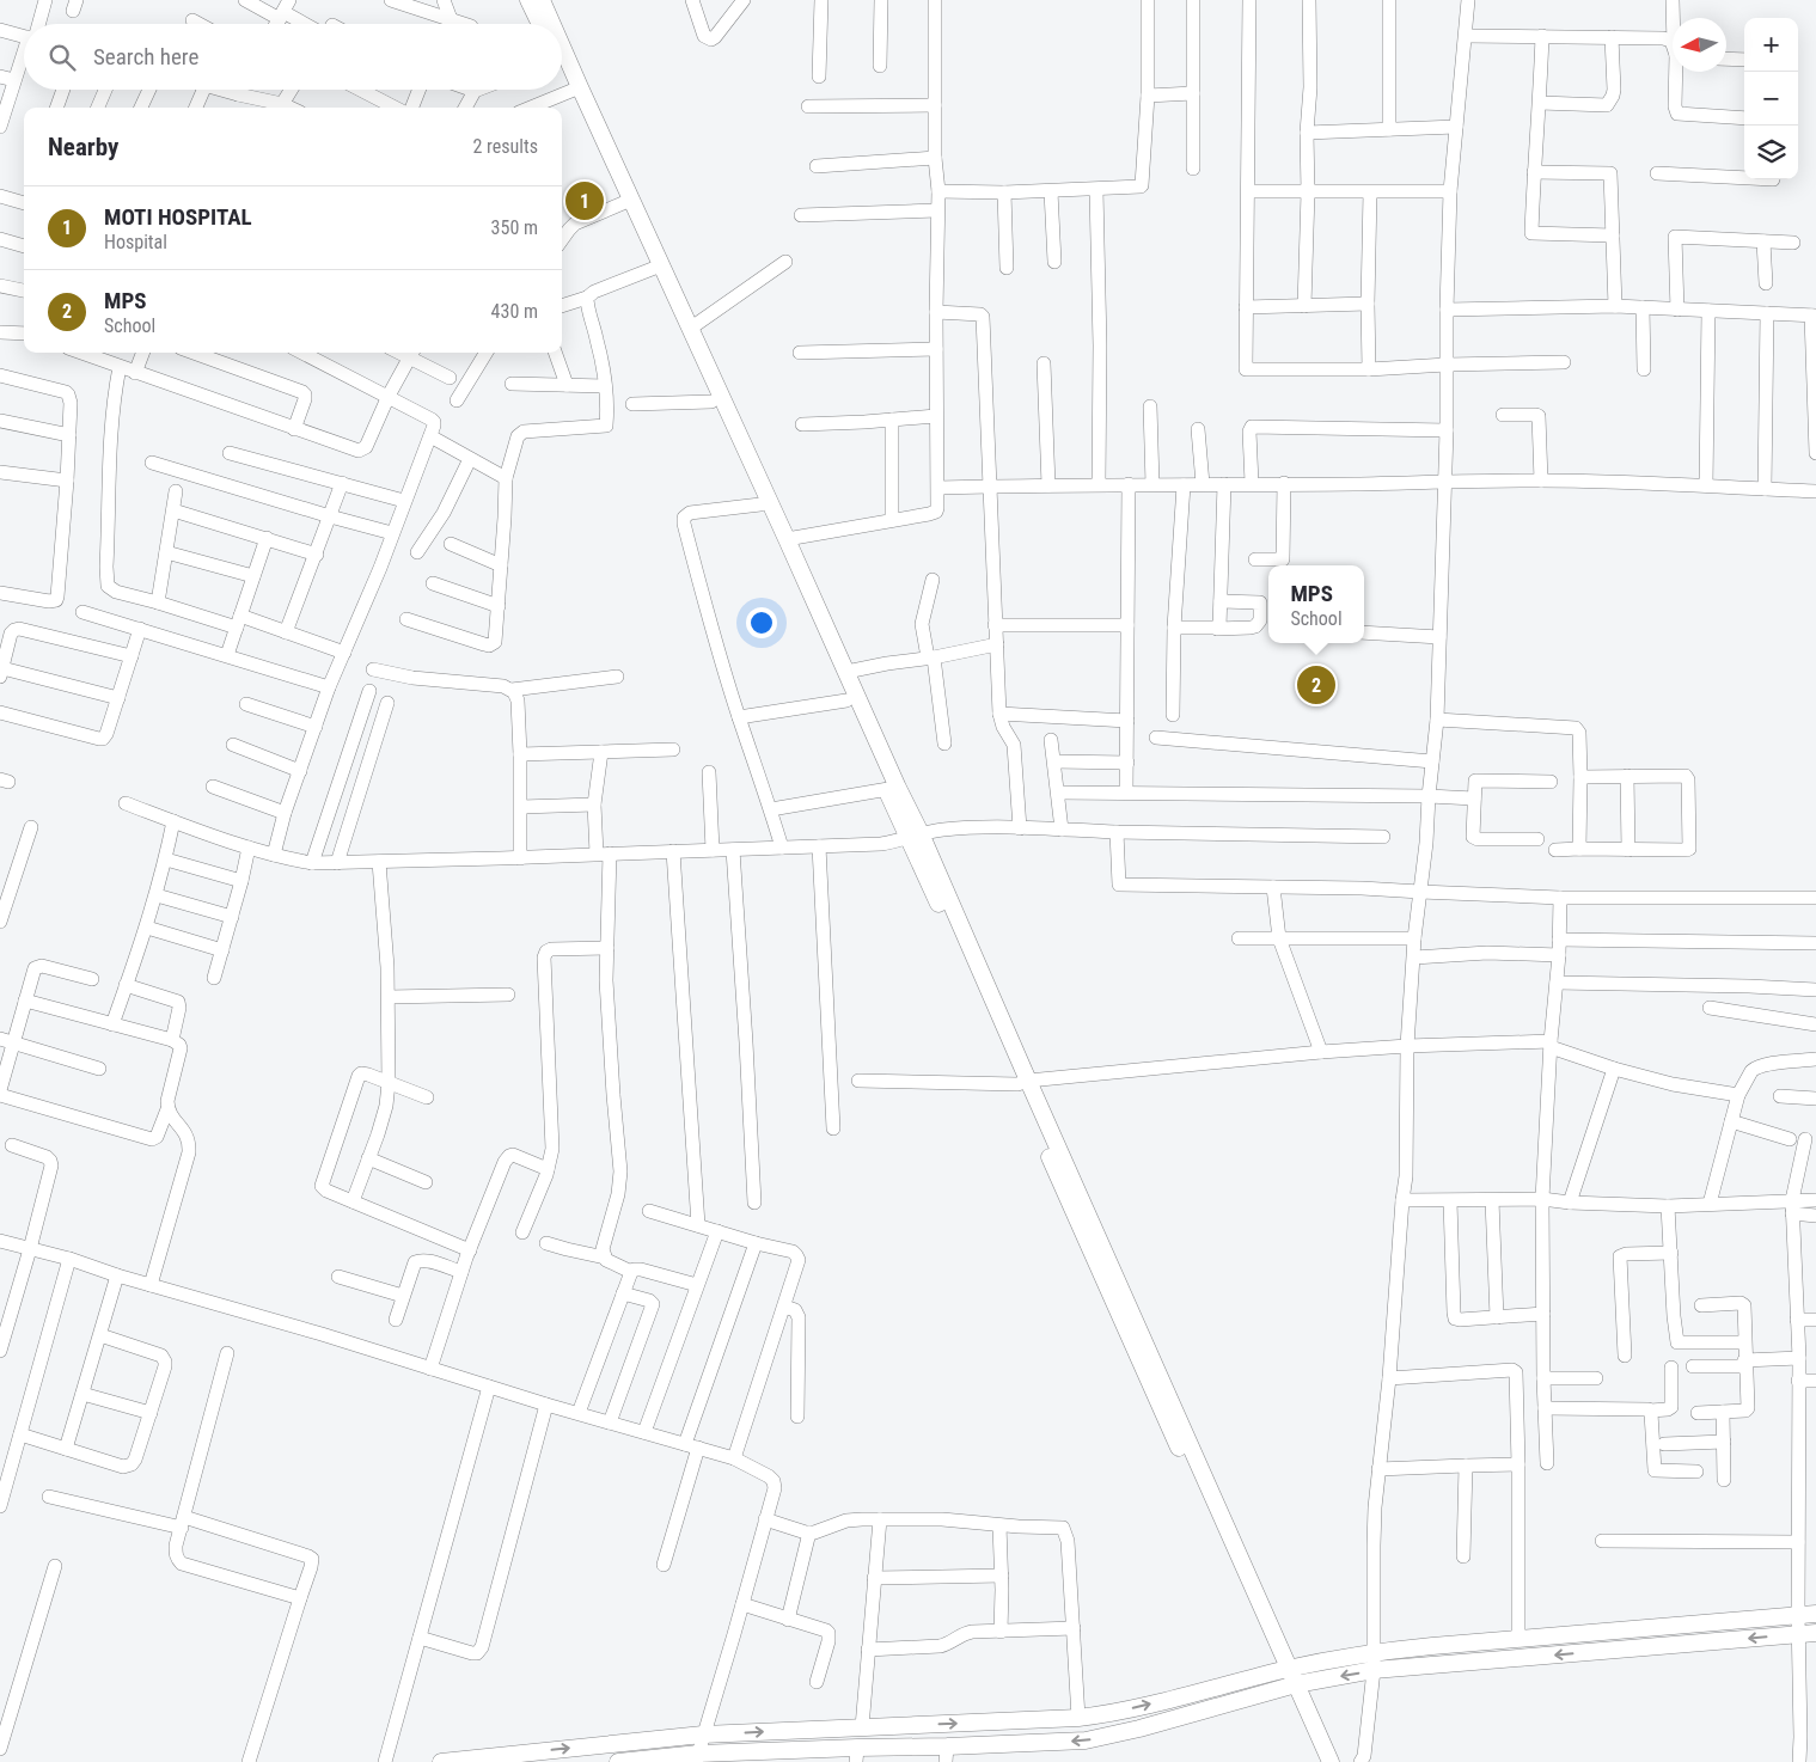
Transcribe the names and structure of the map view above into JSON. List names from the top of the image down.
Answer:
{
  "north": "left",
  "page": {
    "map_buttons": ["+", "−"],
    "search": "Search here",
    "heading": ["Nearby", "2 results"],
    "pins": ["1", "2"],
    "list": [
      {
        "mark": "1",
        "name": "MOTI HOSPITAL",
        "note": "Hospital",
        "value": "350 m"
      },
      {
        "mark": "2",
        "name": "MPS",
        "note": "School",
        "value": "430 m"
      }
    ],
    "popup": ["MPS", "School"]
  }
}
